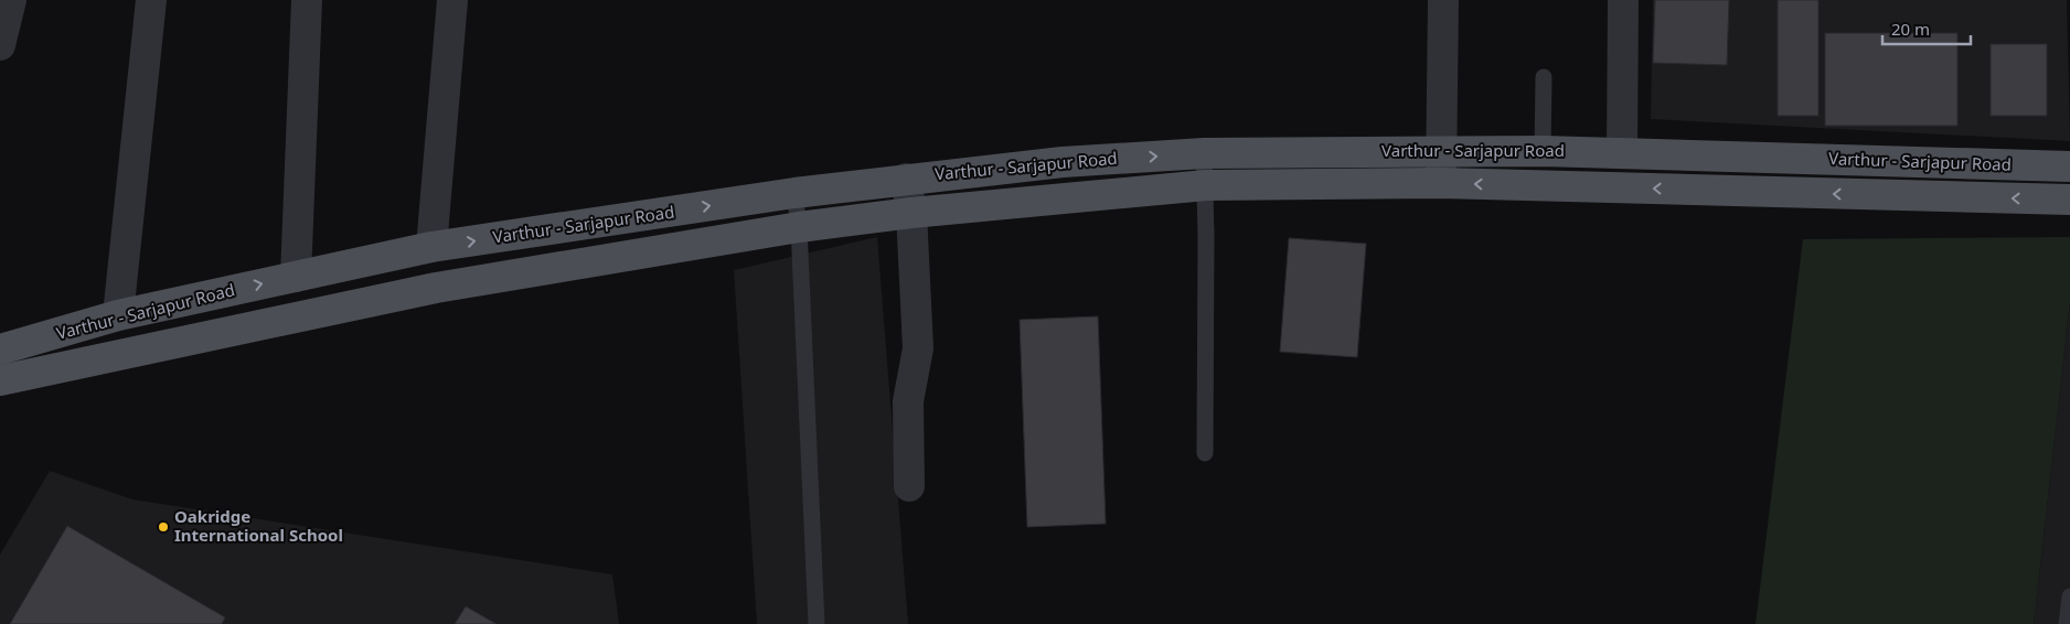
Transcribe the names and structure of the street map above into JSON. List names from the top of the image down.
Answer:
{
  "streets": {
    "main road": ["Varthur - Sarjapur Road"]
  },
  "places": ["Oakridge International School"],
  "scale_bar": "20 m"
}
